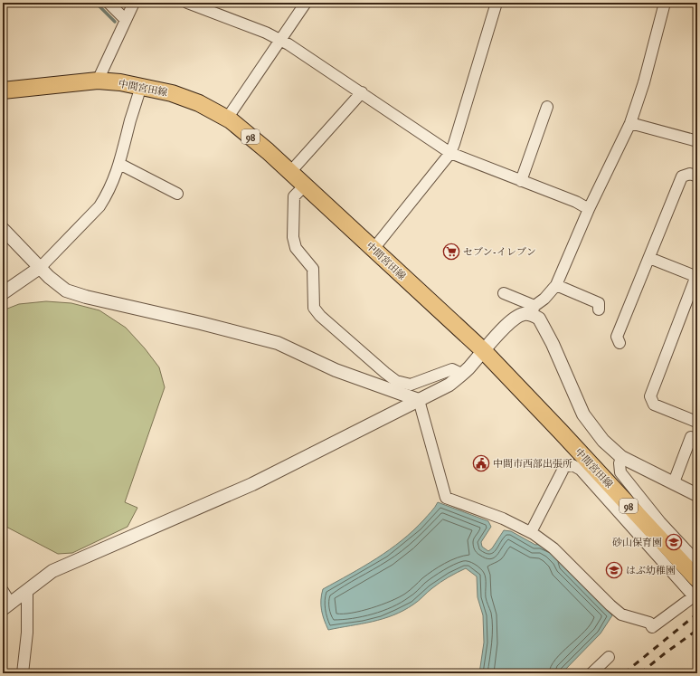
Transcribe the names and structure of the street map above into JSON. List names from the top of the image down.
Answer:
{
  "streets": {
    "main road": ["中間宮田線", "98"]
  },
  "places": {
    "supermarket": ["セブン-イレブン"],
    "public building": ["中間市西部出張所"],
    "school or university": ["砂山保育園", "はぶ幼稚園"]
  }
}
